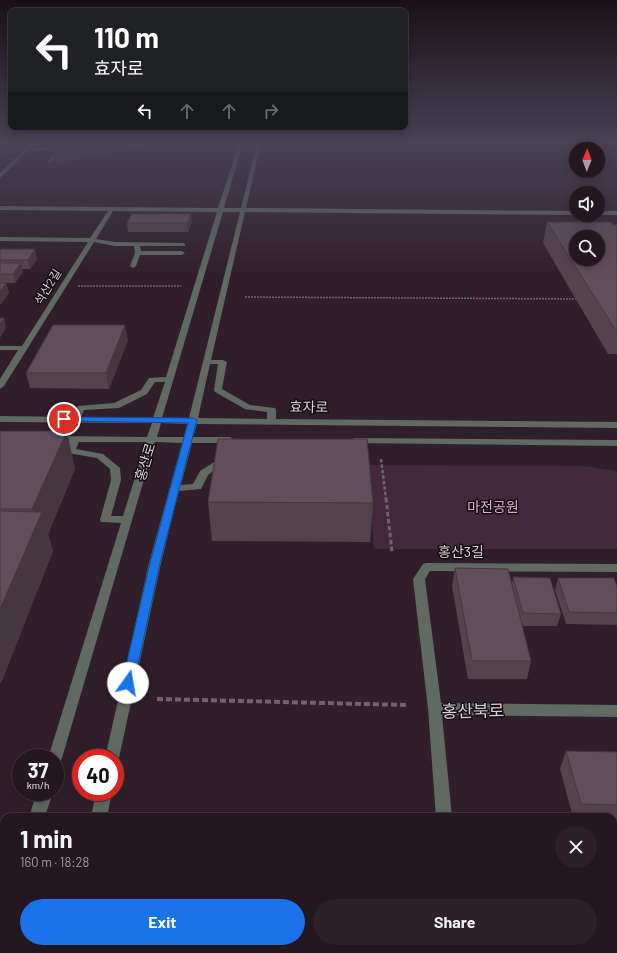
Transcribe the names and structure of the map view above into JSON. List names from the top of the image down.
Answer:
{
  "streets": {
    "street": [
      "석산2길",
      "효자로",
      "홍산로",
      "홍산3길",
      "홍산북로"
    ]
  },
  "crossings": [
    ["효자로", "홍산로"],
    ["홍산3길", "홍산북로"]
  ],
  "parks": ["마전공원"],
  "north": "top",
  "page": {
    "turn": ["110 m", "효자로"],
    "speed": "37 km/h",
    "limit": "40",
    "heading": ["1 min", "160 m · 18:28"],
    "buttons": ["Exit", "Share"]
  }
}
